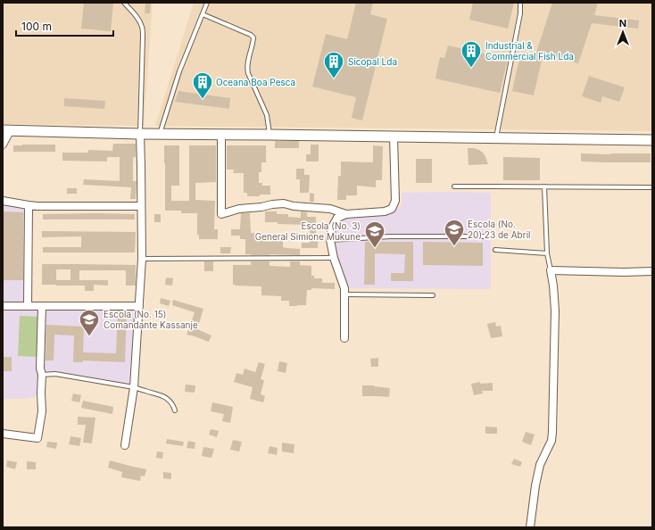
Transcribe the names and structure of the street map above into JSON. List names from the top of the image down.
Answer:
{
  "places": {
    "building": ["Industrial & Commercial Fish Lda", "Sicopal Lda", "Oceana Boa Pesca"],
    "school or university": ["Escola (No. 20) 23 de Abril", "Escola (No. 3) General Simione Mukune", "Escola (No. 15) Comandante Kassanje"]
  },
  "scale_bar": "100 m",
  "north": "top"
}
